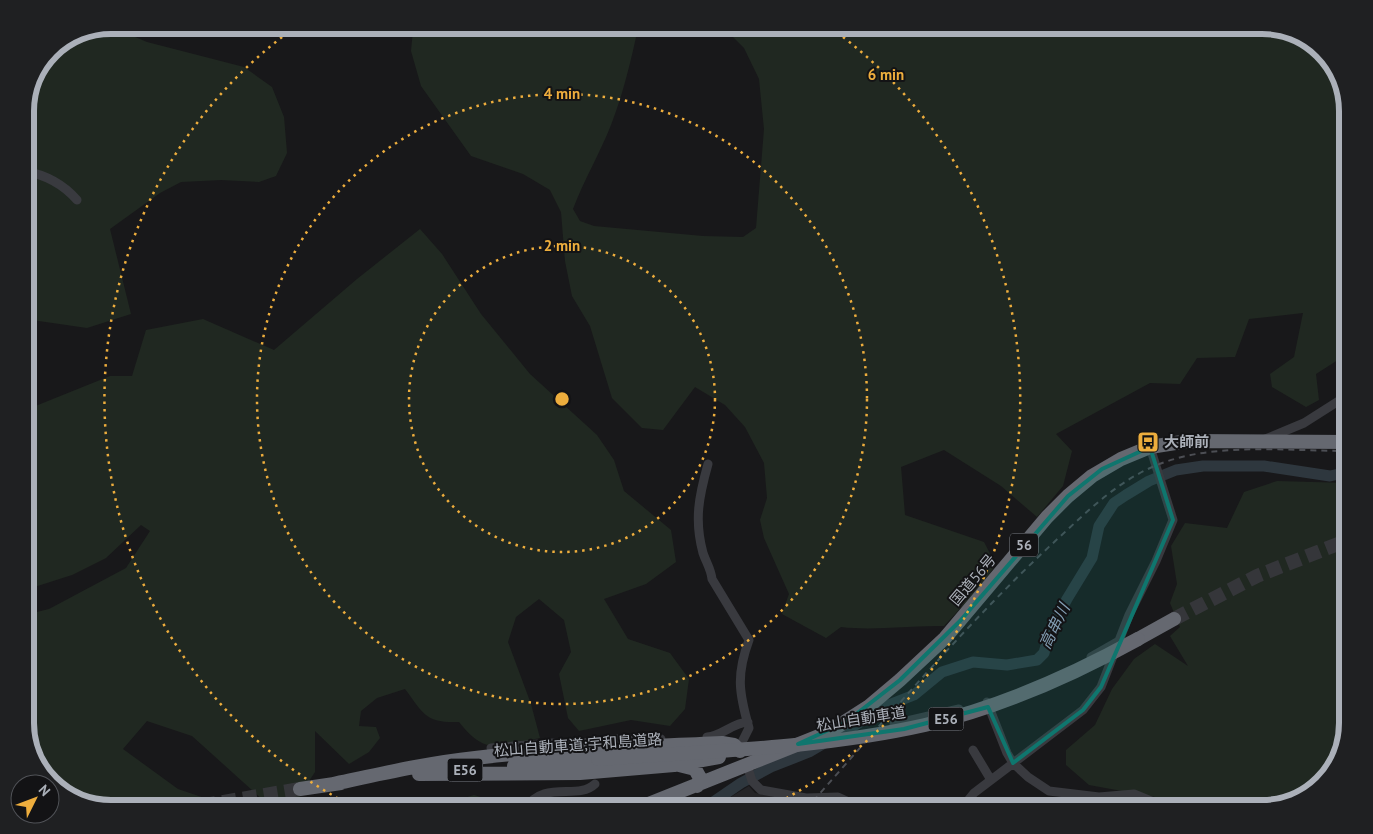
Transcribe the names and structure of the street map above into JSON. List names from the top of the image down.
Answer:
{
  "streets": {
    "highway": [
      "56",
      "国道56号",
      "松山自動車道",
      "E56",
      "松山自動車道;宇和島道路"
    ]
  },
  "crossings": [
    ["国道56号", "松山自動車道"],
    ["国道56号", "松山自動車道;宇和島道路"],
    ["松山自動車道", "松山自動車道;宇和島道路"]
  ],
  "water": ["高串川"],
  "places": {
    "bus stop": ["大師前"]
  },
  "north": "top right",
  "rings": ["6 min", "4 min", "2 min"]
}
